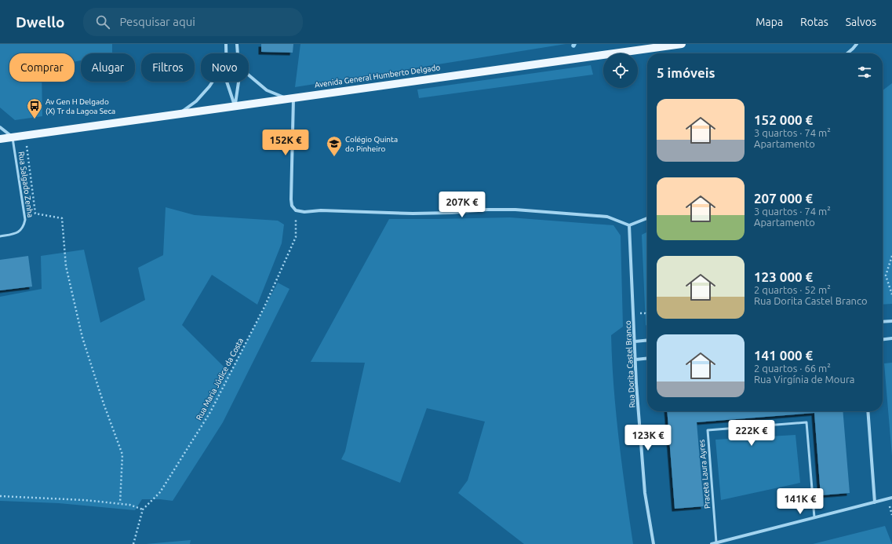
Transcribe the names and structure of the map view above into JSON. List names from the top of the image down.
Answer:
{
  "streets": {
    "main road": ["Avenida General Humberto Delgado"],
    "street": ["Rua Dorita Castel Branco"],
    "lane": ["Rua Salgado Zenha", "Praceta Laura Ayres"],
    "path": ["Rua Maria Júdice da Costa"]
  },
  "crossings": [
    ["Avenida General Humberto Delgado", "Rua Salgado Zenha"]
  ],
  "places": {
    "bus stop": ["Av Gen H Delgado (X) Tr da Lagoa Seca"],
    "school or university": ["Colégio Quinta do Pinheiro"]
  },
  "page": {
    "header": "Dwello",
    "search": "Pesquisar aqui",
    "nav": ["Mapa", "Rotas", "Salvos"],
    "chip": [
      "Comprar",
      "Alugar",
      "Filtros",
      "Novo"
    ],
    "heading": "5 imóveis",
    "list": [
      {
        "name": "152 000 €",
        "note": "3 quartos · 74 m² · Apartamento"
      },
      {
        "name": "207 000 €",
        "note": "3 quartos · 74 m² · Apartamento"
      },
      {
        "name": "123 000 €",
        "note": "2 quartos · 52 m² · Rua Dorita Castel Branco"
      },
      {
        "name": "141 000 €",
        "note": "2 quartos · 66 m² · Rua Virgínia de Moura"
      }
    ],
    "price": [
      "152K €",
      "207K €",
      "222K €",
      "123K €",
      "141K €"
    ]
  }
}
